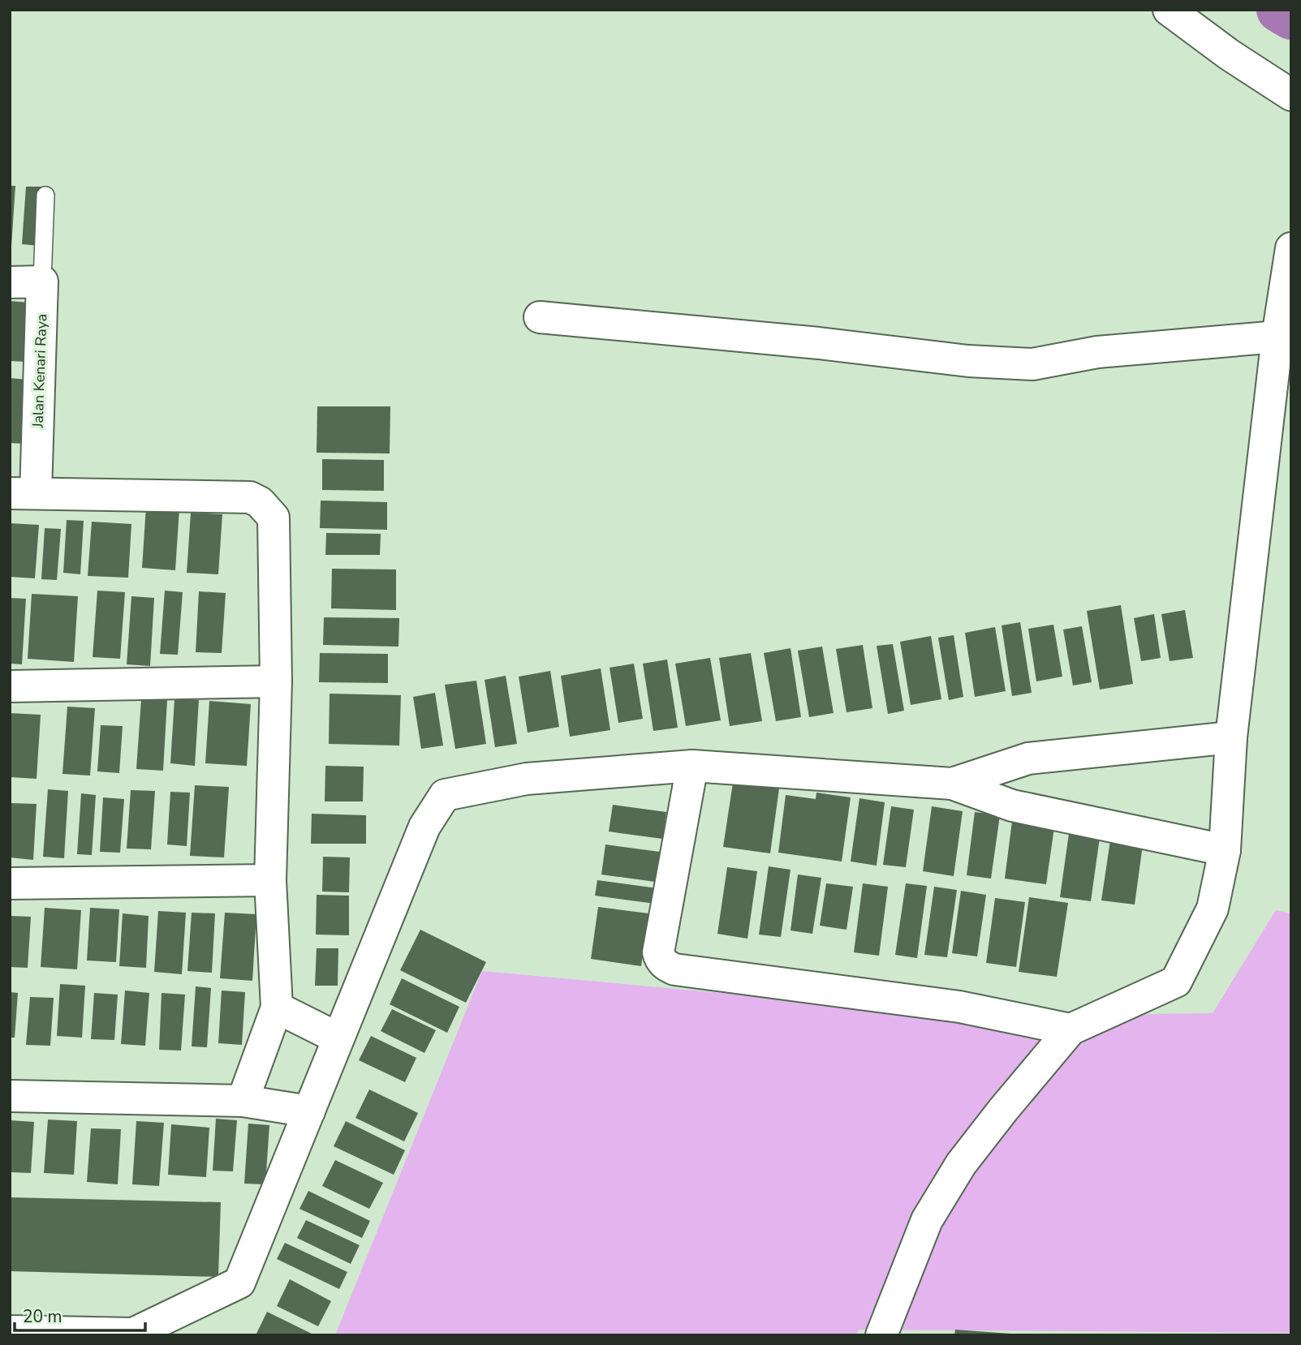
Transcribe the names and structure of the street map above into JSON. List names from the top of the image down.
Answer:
{
  "streets": {
    "street": ["Jalan Kenari Raya"]
  },
  "scale_bar": "20 m"
}
